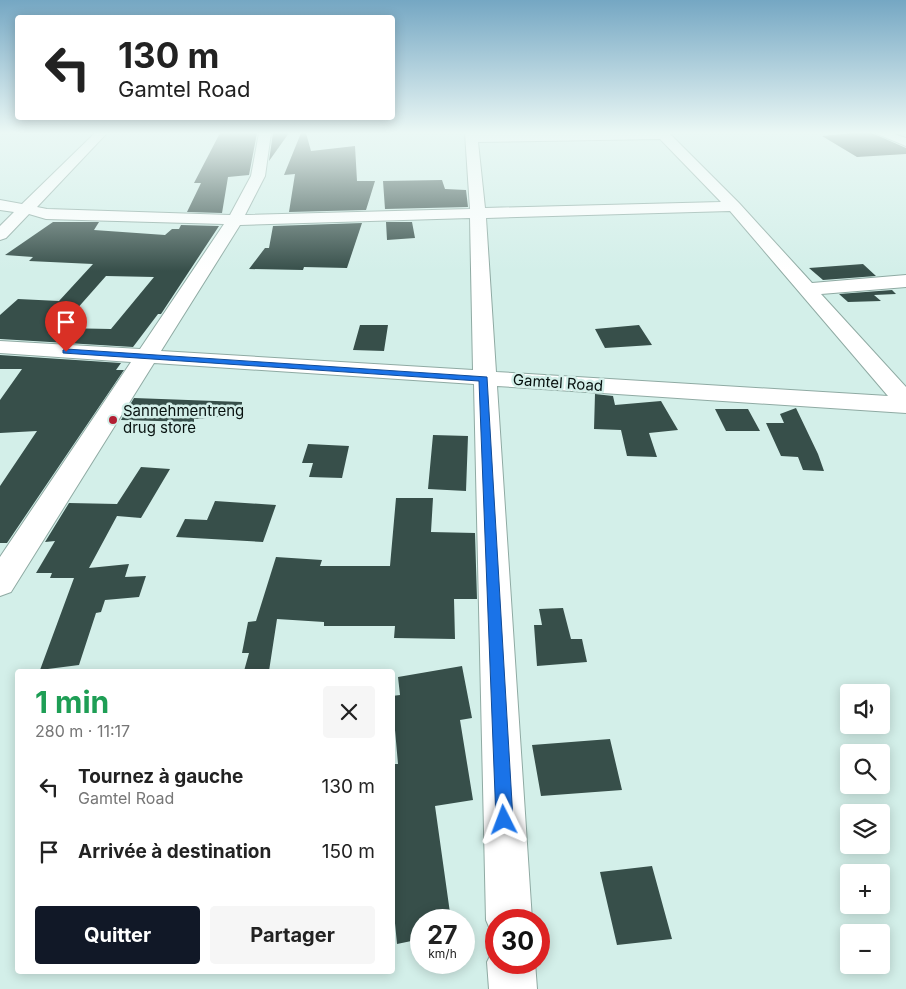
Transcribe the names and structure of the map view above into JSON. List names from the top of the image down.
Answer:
{
  "streets": {
    "street": ["Gamtel Road"]
  },
  "places": ["Sannehmentreng drug store"],
  "page": {
    "turn": ["130 m", "Gamtel Road"],
    "heading": ["1 min", "280 m · 11:17"],
    "map_buttons": ["+", "−"],
    "list": [
      {
        "name": "Tournez à gauche",
        "note": "Gamtel Road",
        "value": "130 m"
      },
      {
        "name": "Arrivée à destination",
        "value": "150 m"
      }
    ],
    "buttons": ["Quitter", "Partager"],
    "speed": "27 km/h",
    "limit": "30"
  }
}
